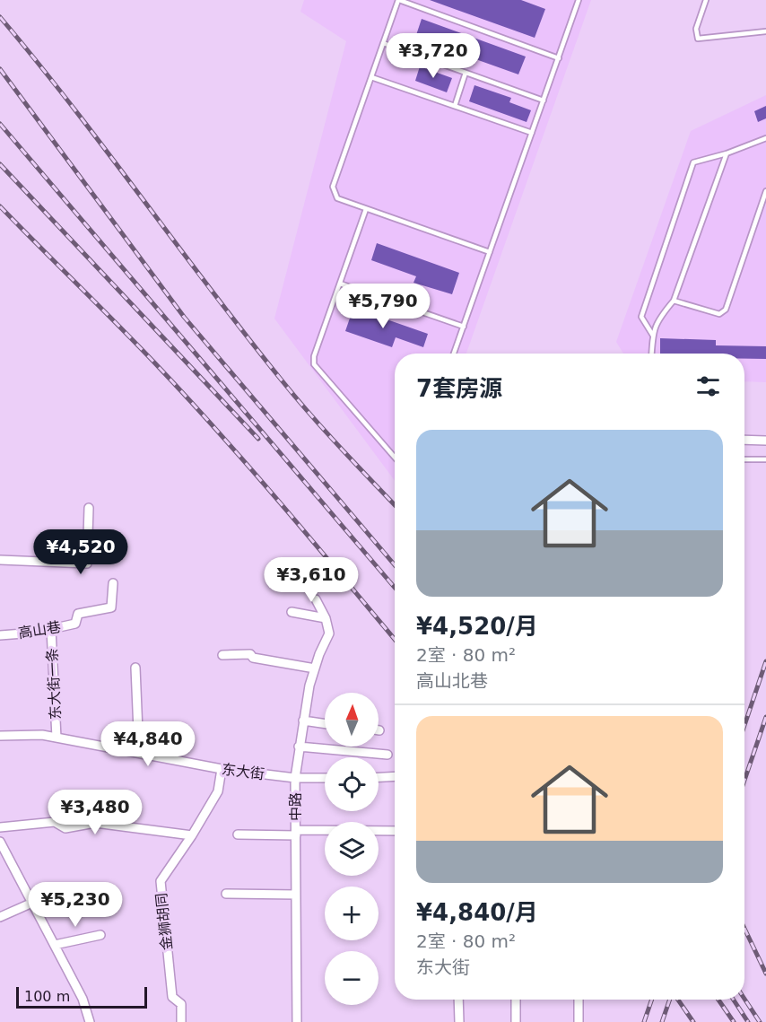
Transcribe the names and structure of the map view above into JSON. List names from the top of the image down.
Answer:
{
  "streets": {
    "street": [
      "高山巷",
      "东大街一条",
      "东大街",
      "中路",
      "金狮胡同"
    ]
  },
  "crossings": [
    ["高山巷", "东大街一条"],
    ["东大街一条", "东大街"],
    ["东大街", "中路"],
    ["东大街", "金狮胡同"]
  ],
  "scale_bar": "100 m",
  "north": "top",
  "page": {
    "price": [
      "¥3,720",
      "¥5,790",
      "¥4,520",
      "¥3,610",
      "¥4,840",
      "¥3,480",
      "¥5,230"
    ],
    "heading": "7套房源",
    "list": [
      {
        "name": "¥4,520/月",
        "note": "2室 · 80 m² · 高山北巷"
      },
      {
        "name": "¥4,840/月",
        "note": "2室 · 80 m² · 东大街"
      }
    ],
    "map_buttons": ["+", "−"],
    "scale": "100 m"
  }
}
